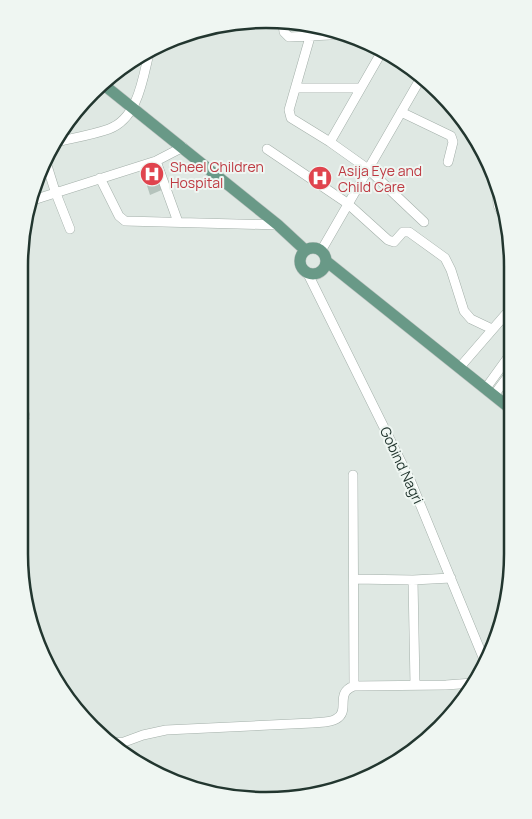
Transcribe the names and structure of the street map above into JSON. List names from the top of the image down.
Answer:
{
  "streets": {
    "street": ["Gobind Nagri"]
  },
  "places": {
    "hospital": ["Sheel Children Hospital", "Asija Eye and Child Care"]
  }
}
